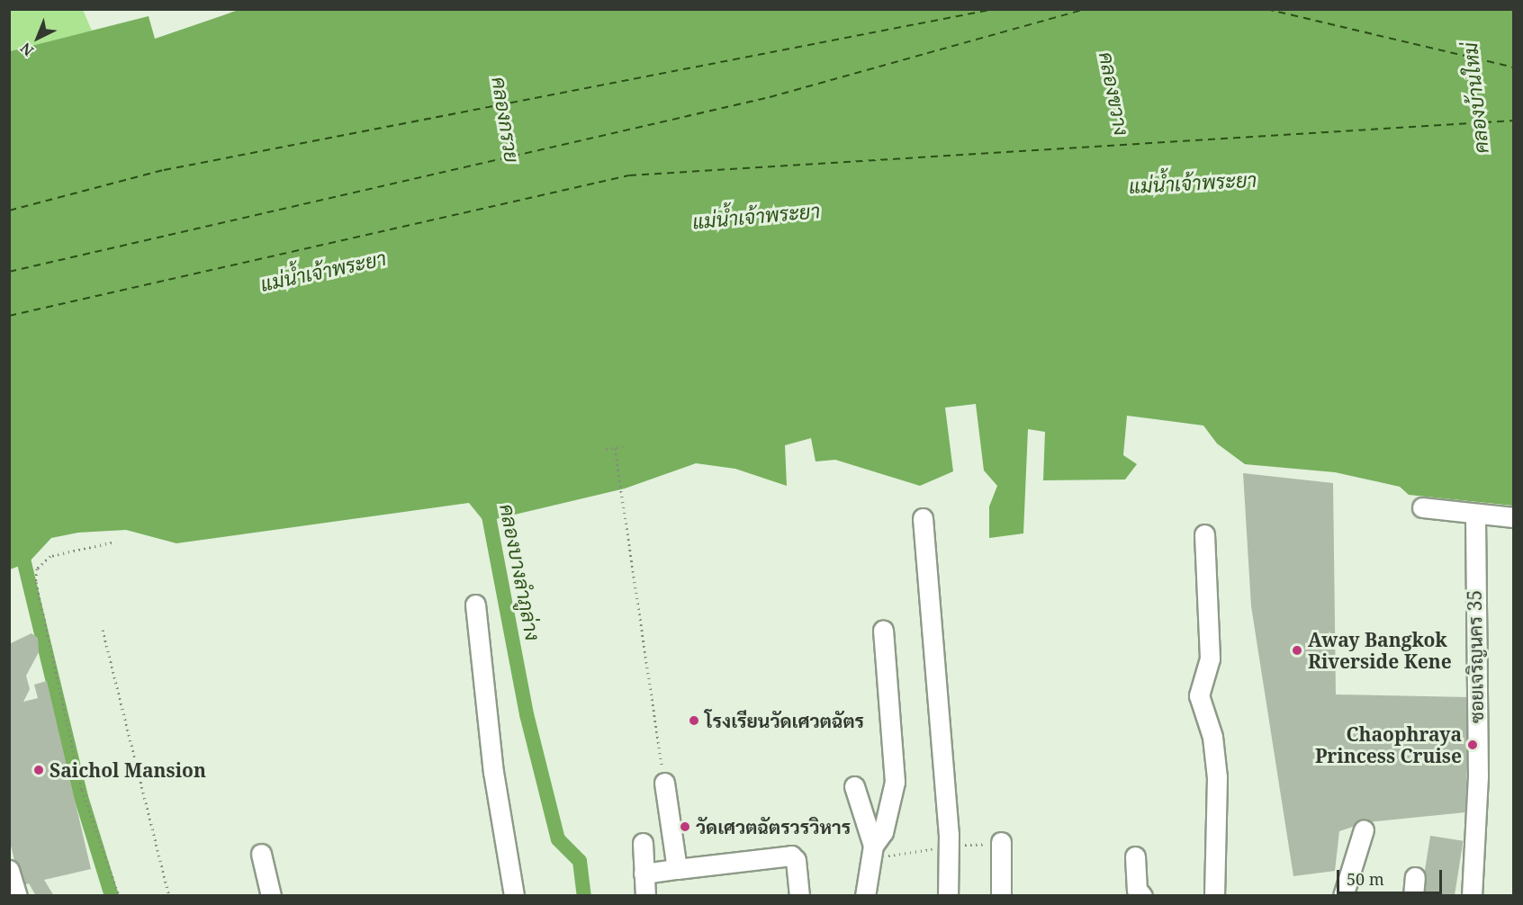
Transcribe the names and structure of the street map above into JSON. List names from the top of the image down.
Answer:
{
  "streets": {
    "street": ["ซอยเจริญนคร 35"]
  },
  "water": [
    "คลองขวาง",
    "คลองบ้านใหม่",
    "คลองกรวย",
    "แม่น้ำเจ้าพระยา",
    "คลองบางลำภูล่าง"
  ],
  "places": [
    "Away Bangkok Riverside Kene",
    "โรงเรียนวัดเศวตฉัตร",
    "Chaophraya Princess Cruise",
    "Saichol Mansion",
    "วัดเศวตฉัตรวรวิหาร"
  ],
  "scale_bar": "50 m",
  "north": "bottom left"
}
